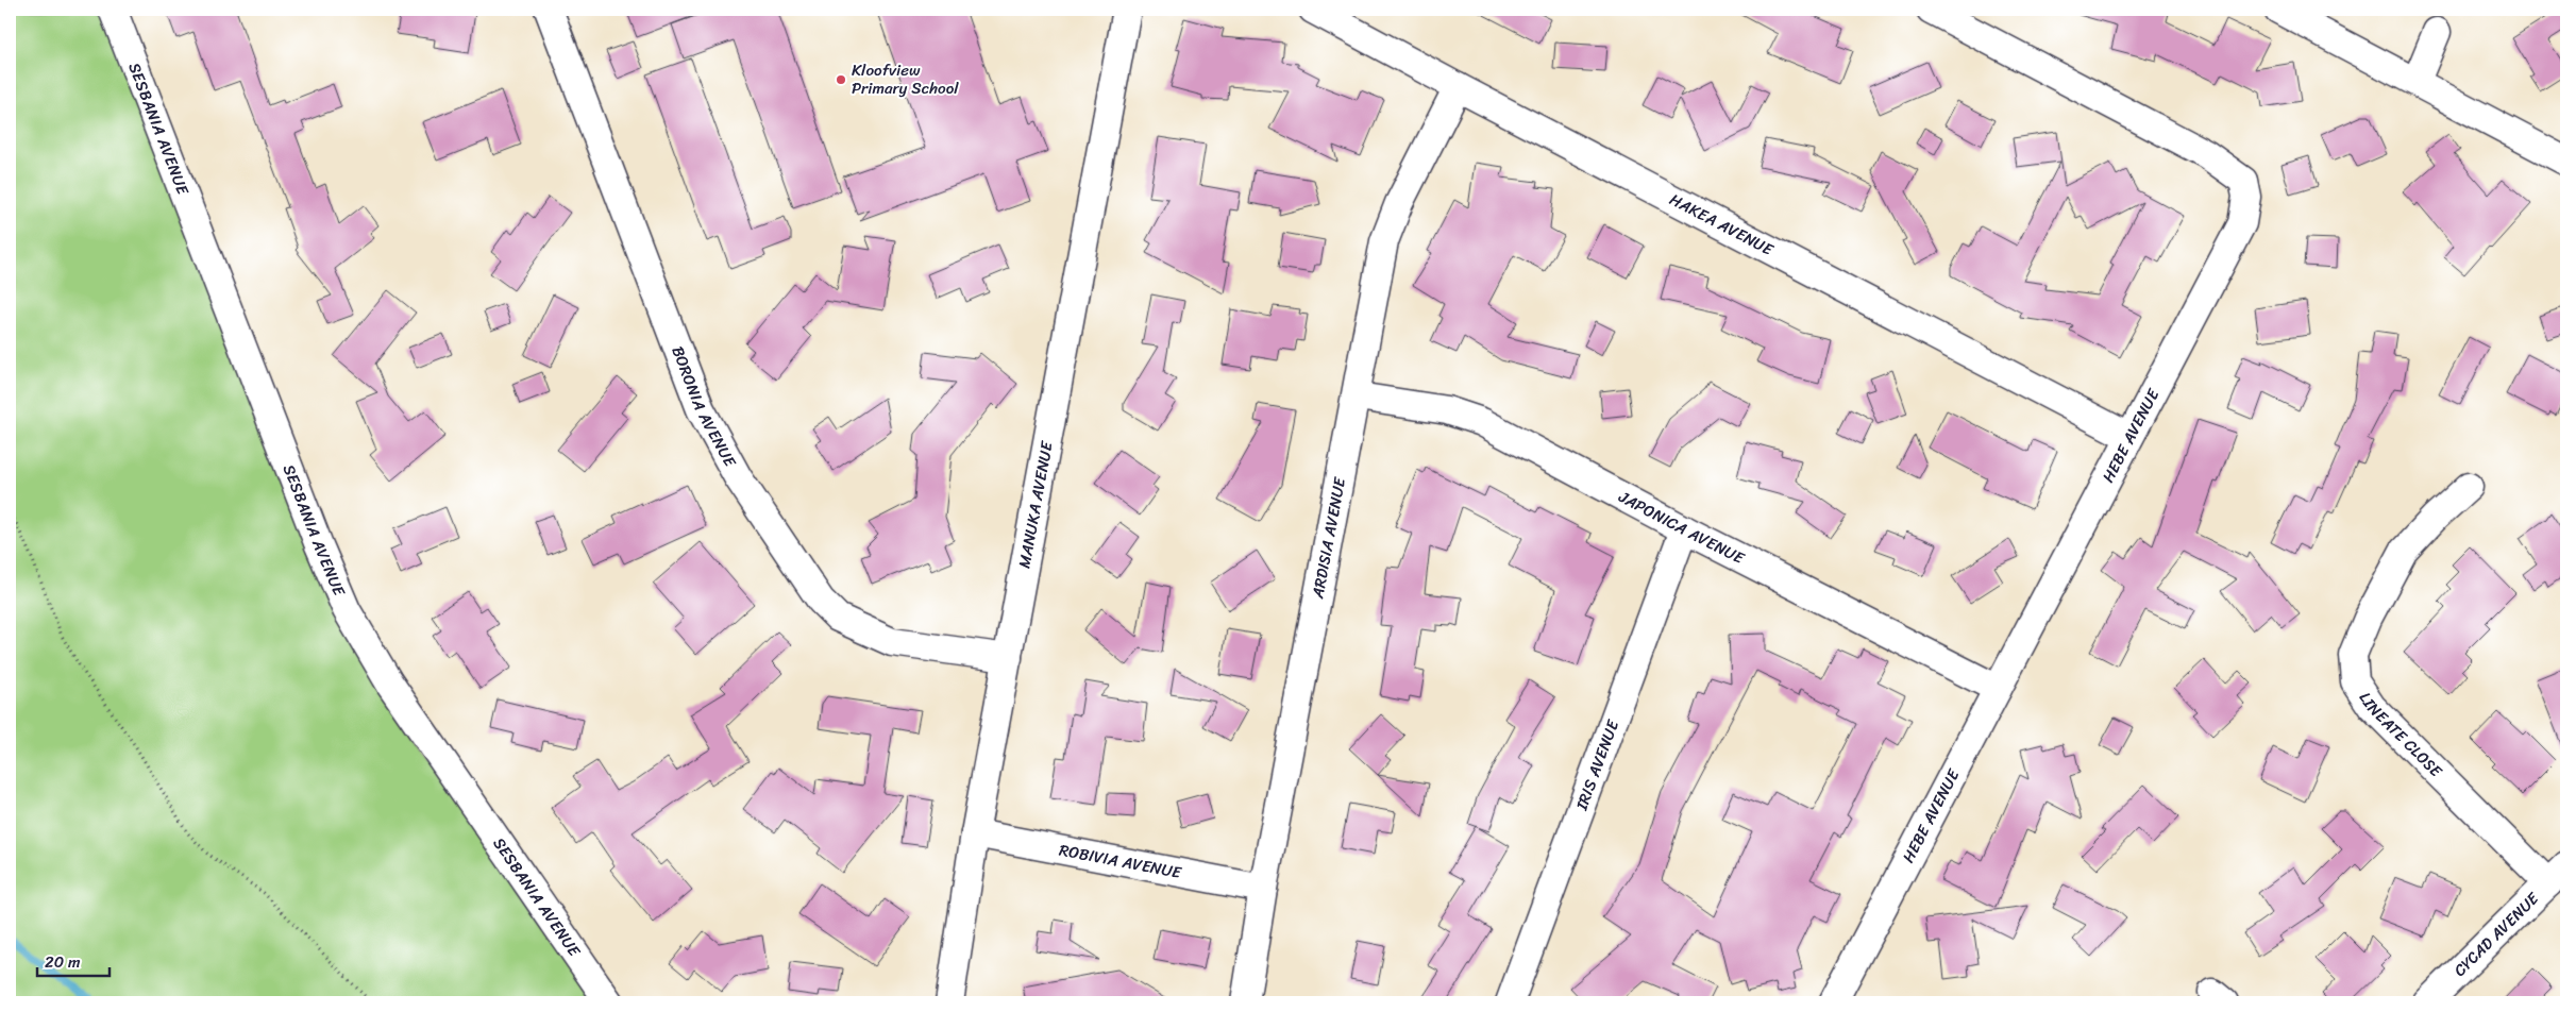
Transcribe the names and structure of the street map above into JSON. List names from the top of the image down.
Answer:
{
  "streets": {
    "street": [
      "SESBANIA AVENUE",
      "HAKEA AVENUE",
      "BORONIA AVENUE",
      "HEBE AVENUE",
      "MANUKA AVENUE",
      "JAPONICA AVENUE",
      "ARDISIA AVENUE",
      "LINEATE CLOSE",
      "IRIS AVENUE",
      "ROBIVIA AVENUE",
      "CYCAD AVENUE"
    ]
  },
  "crossings": [
    ["HAKEA AVENUE", "HEBE AVENUE"],
    ["HAKEA AVENUE", "ARDISIA AVENUE"],
    ["BORONIA AVENUE", "MANUKA AVENUE"],
    ["HEBE AVENUE", "JAPONICA AVENUE"],
    ["MANUKA AVENUE", "ROBIVIA AVENUE"],
    ["JAPONICA AVENUE", "ARDISIA AVENUE"],
    ["JAPONICA AVENUE", "IRIS AVENUE"],
    ["ARDISIA AVENUE", "ROBIVIA AVENUE"],
    ["LINEATE CLOSE", "CYCAD AVENUE"]
  ],
  "places": ["Kloofview Primary School"],
  "scale_bar": "20 m"
}
